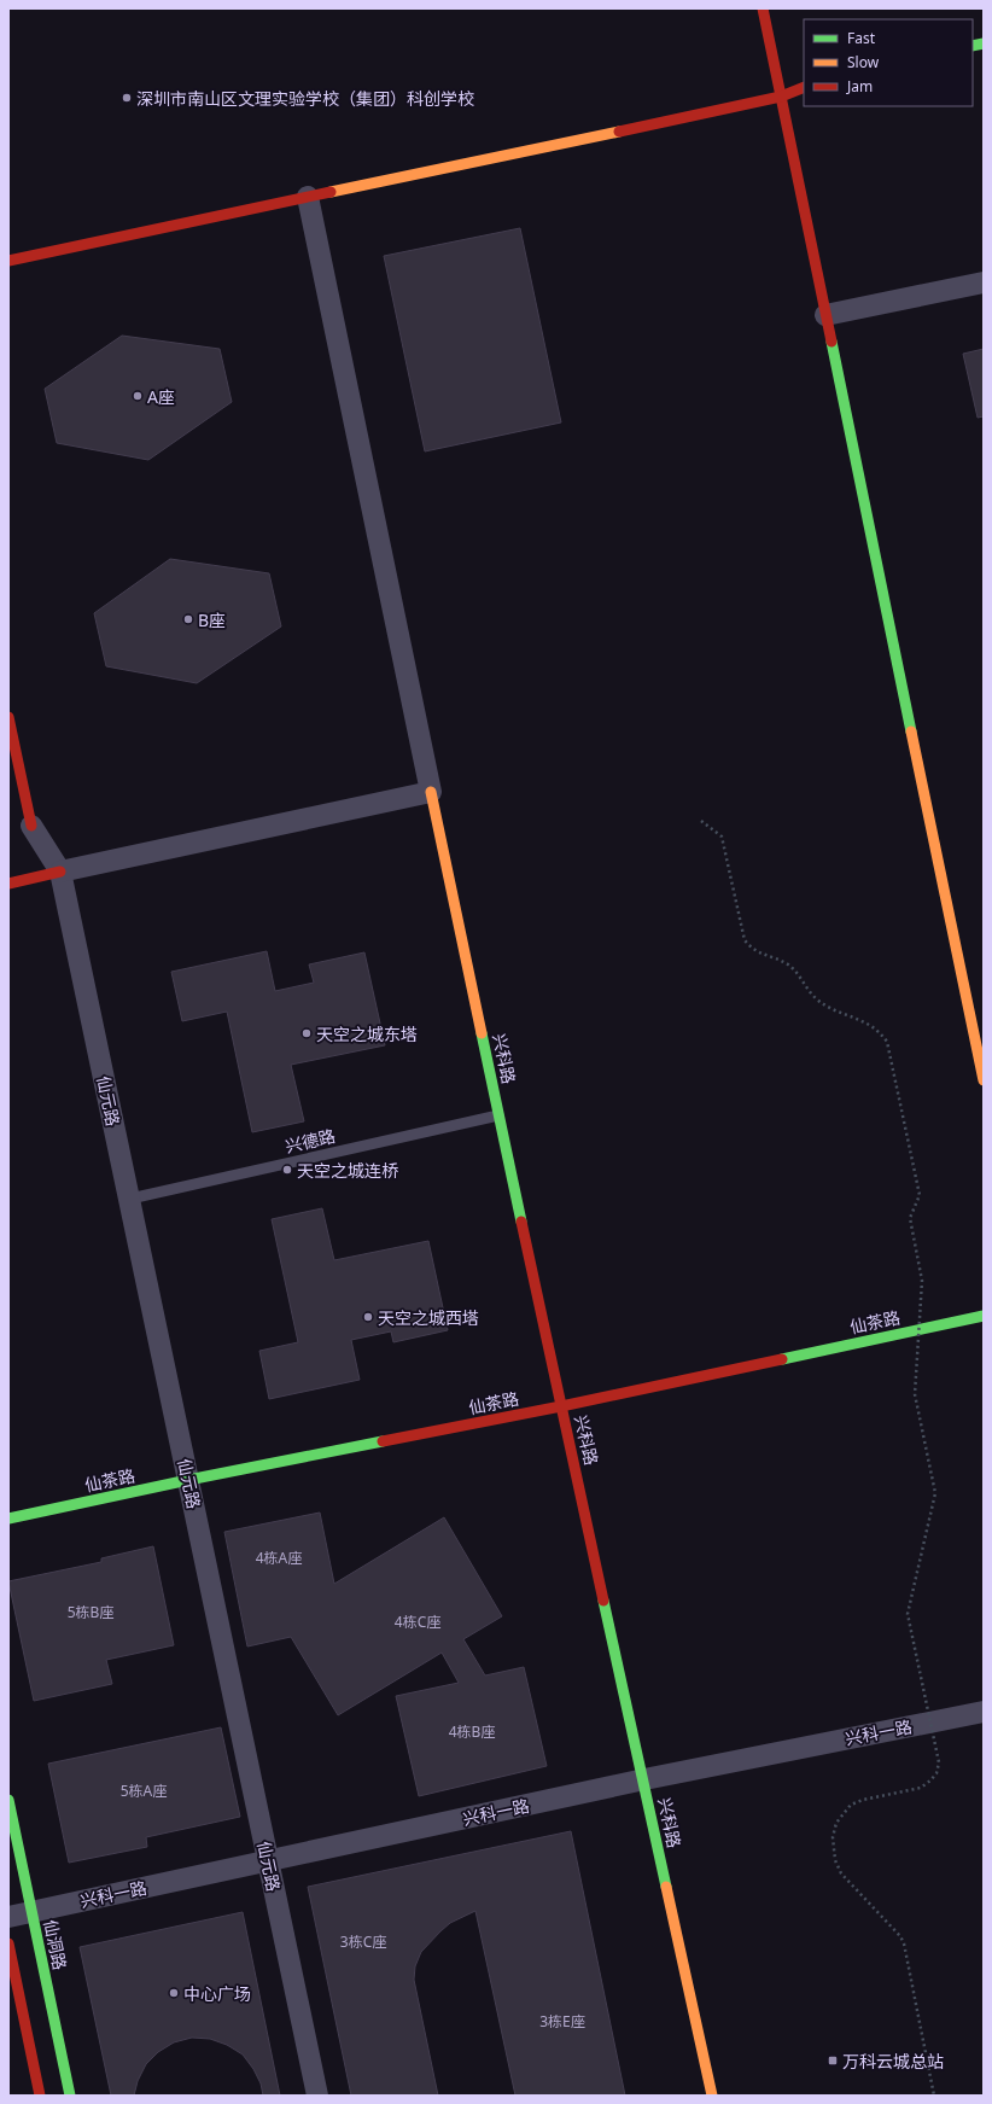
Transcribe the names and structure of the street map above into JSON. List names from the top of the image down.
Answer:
{
  "streets": {
    "street": [
      "兴科路",
      "仙元路",
      "仙茶路",
      "兴科一路",
      "仙洞路"
    ],
    "lane": ["兴德路"]
  },
  "crossings": [
    ["兴科路", "兴德路"],
    ["兴科路", "仙茶路"],
    ["兴科路", "兴科一路"],
    ["仙元路", "兴德路"],
    ["仙元路", "仙茶路"],
    ["仙元路", "兴科一路"],
    ["兴科一路", "仙洞路"]
  ],
  "places": {
    "other": [
      "深圳市南山区文理实验学校（集团）科创学校",
      "A座",
      "B座",
      "天空之城东塔",
      "天空之城连桥",
      "天空之城西塔",
      "中心广场"
    ],
    "transit": ["万科云城总站"]
  },
  "house_numbers": [
    "4栋A座",
    "5栋B座",
    "4栋C座",
    "4栋B座",
    "5栋A座",
    "3栋C座",
    "3栋E座"
  ],
  "legend": ["Fast", "Slow", "Jam"]
}
